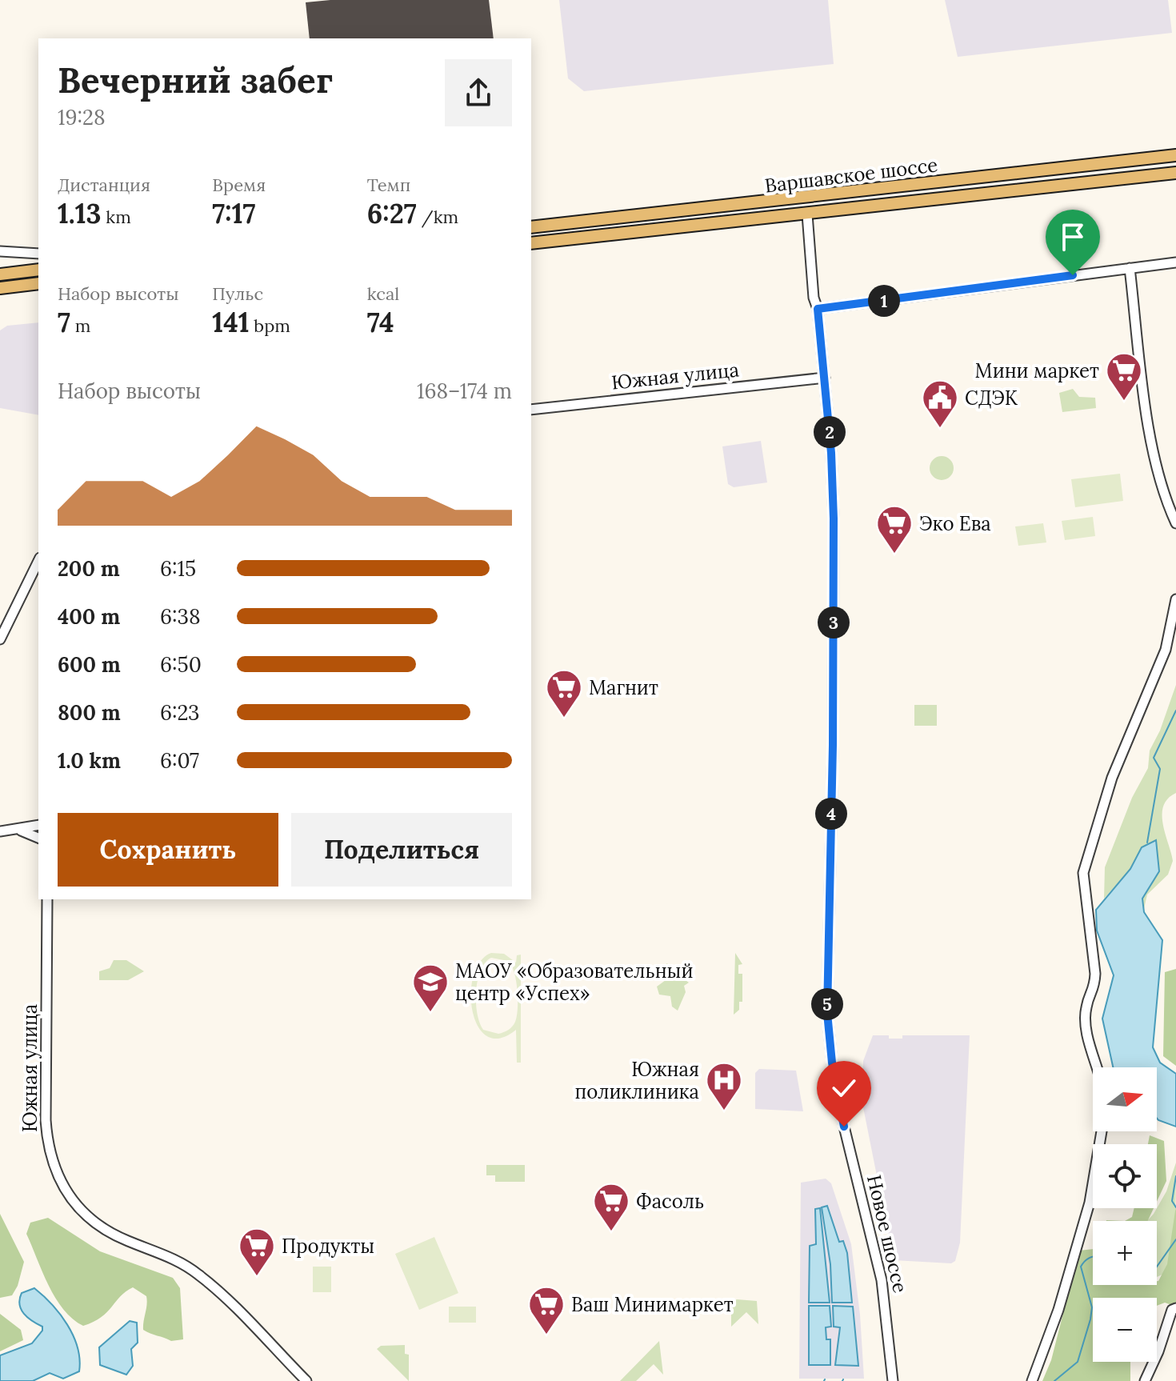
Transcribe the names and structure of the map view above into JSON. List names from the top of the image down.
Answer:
{
  "streets": {
    "main road": ["Варшавское шоссе"],
    "street": ["Южная улица", "Новое шоссе"]
  },
  "crossings": [
    ["Варшавское шоссе", "Новое шоссе"],
    ["Южная улица", "Новое шоссе"]
  ],
  "places": {
    "supermarket": [
      "Мини маркет",
      "Эко Ева",
      "Магнит",
      "Фасоль",
      "Продукты",
      "Ваш Минимаркет"
    ],
    "public building": ["СДЭК"],
    "school or university": ["МАОУ «Образовательный центр «Успех»"],
    "hospital": ["Южная поликлиника"]
  },
  "north": "right",
  "page": {
    "heading": ["Вечерний забег", "19:28"],
    "stats": [
      ["Дистанция", "1.13 km"],
      ["Время", "7:17"],
      ["Темп", "6:27 /km"],
      ["Набор высоты", "7 m"],
      ["Пульс", "141 bpm"],
      ["kcal", "74"]
    ],
    "pins": [
      "1",
      "2",
      "3",
      "4",
      "5"
    ],
    "chart": ["Набор высоты", "168–174 m"],
    "list": [
      {
        "name": "200 m",
        "note": "6:15"
      },
      {
        "name": "400 m",
        "note": "6:38"
      },
      {
        "name": "600 m",
        "note": "6:50"
      },
      {
        "name": "800 m",
        "note": "6:23"
      },
      {
        "name": "1.0 km",
        "note": "6:07"
      }
    ],
    "buttons": ["Сохранить", "Поделиться"],
    "map_buttons": ["+", "−"]
  }
}
